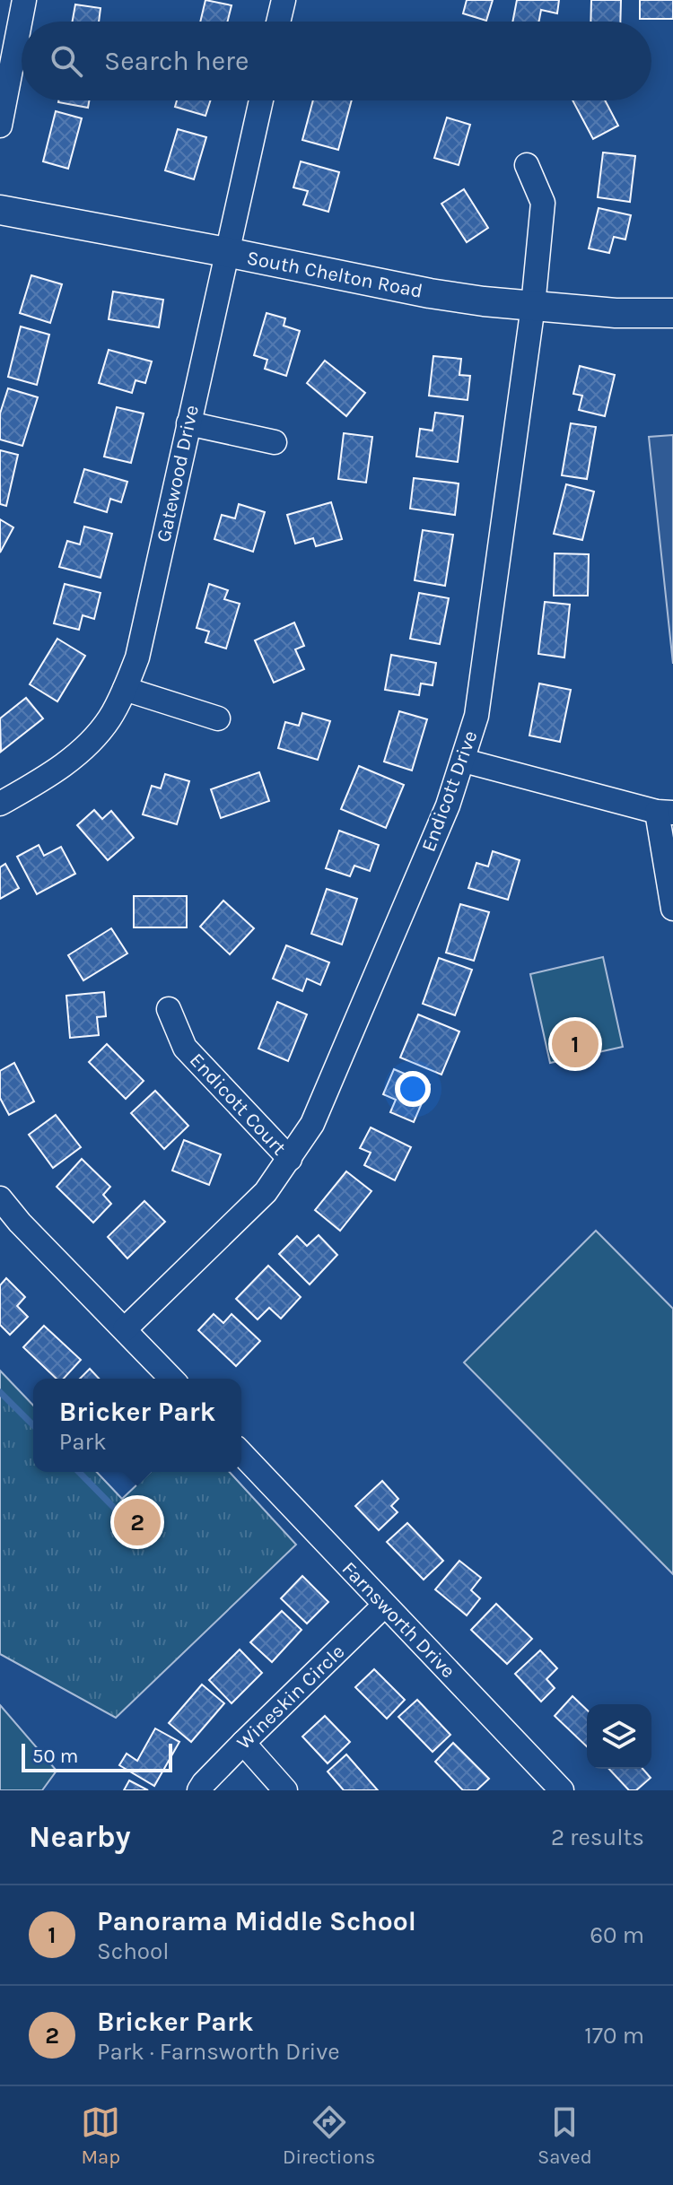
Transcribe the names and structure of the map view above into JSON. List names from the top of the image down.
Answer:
{
  "streets": {
    "main road": ["South Chelton Road"],
    "street": [
      "Gatewood Drive",
      "Endicott Drive",
      "Endicott Court",
      "Farnsworth Drive",
      "Wineskin Circle"
    ]
  },
  "crossings": [
    ["South Chelton Road", "Gatewood Drive"],
    ["South Chelton Road", "Endicott Drive"],
    ["Endicott Drive", "Endicott Court"],
    ["Farnsworth Drive", "Wineskin Circle"]
  ],
  "scale_bar": "50 m",
  "page": {
    "search": "Search here",
    "pins": ["1", "2"],
    "popup": ["Bricker Park", "Park"],
    "scale": "50 m",
    "heading": ["Nearby", "2 results"],
    "list": [
      {
        "mark": "1",
        "name": "Panorama Middle School",
        "note": "School",
        "value": "60 m"
      },
      {
        "mark": "2",
        "name": "Bricker Park",
        "note": "Park · Farnsworth Drive",
        "value": "170 m"
      }
    ],
    "nav": ["Map", "Directions", "Saved"]
  }
}
